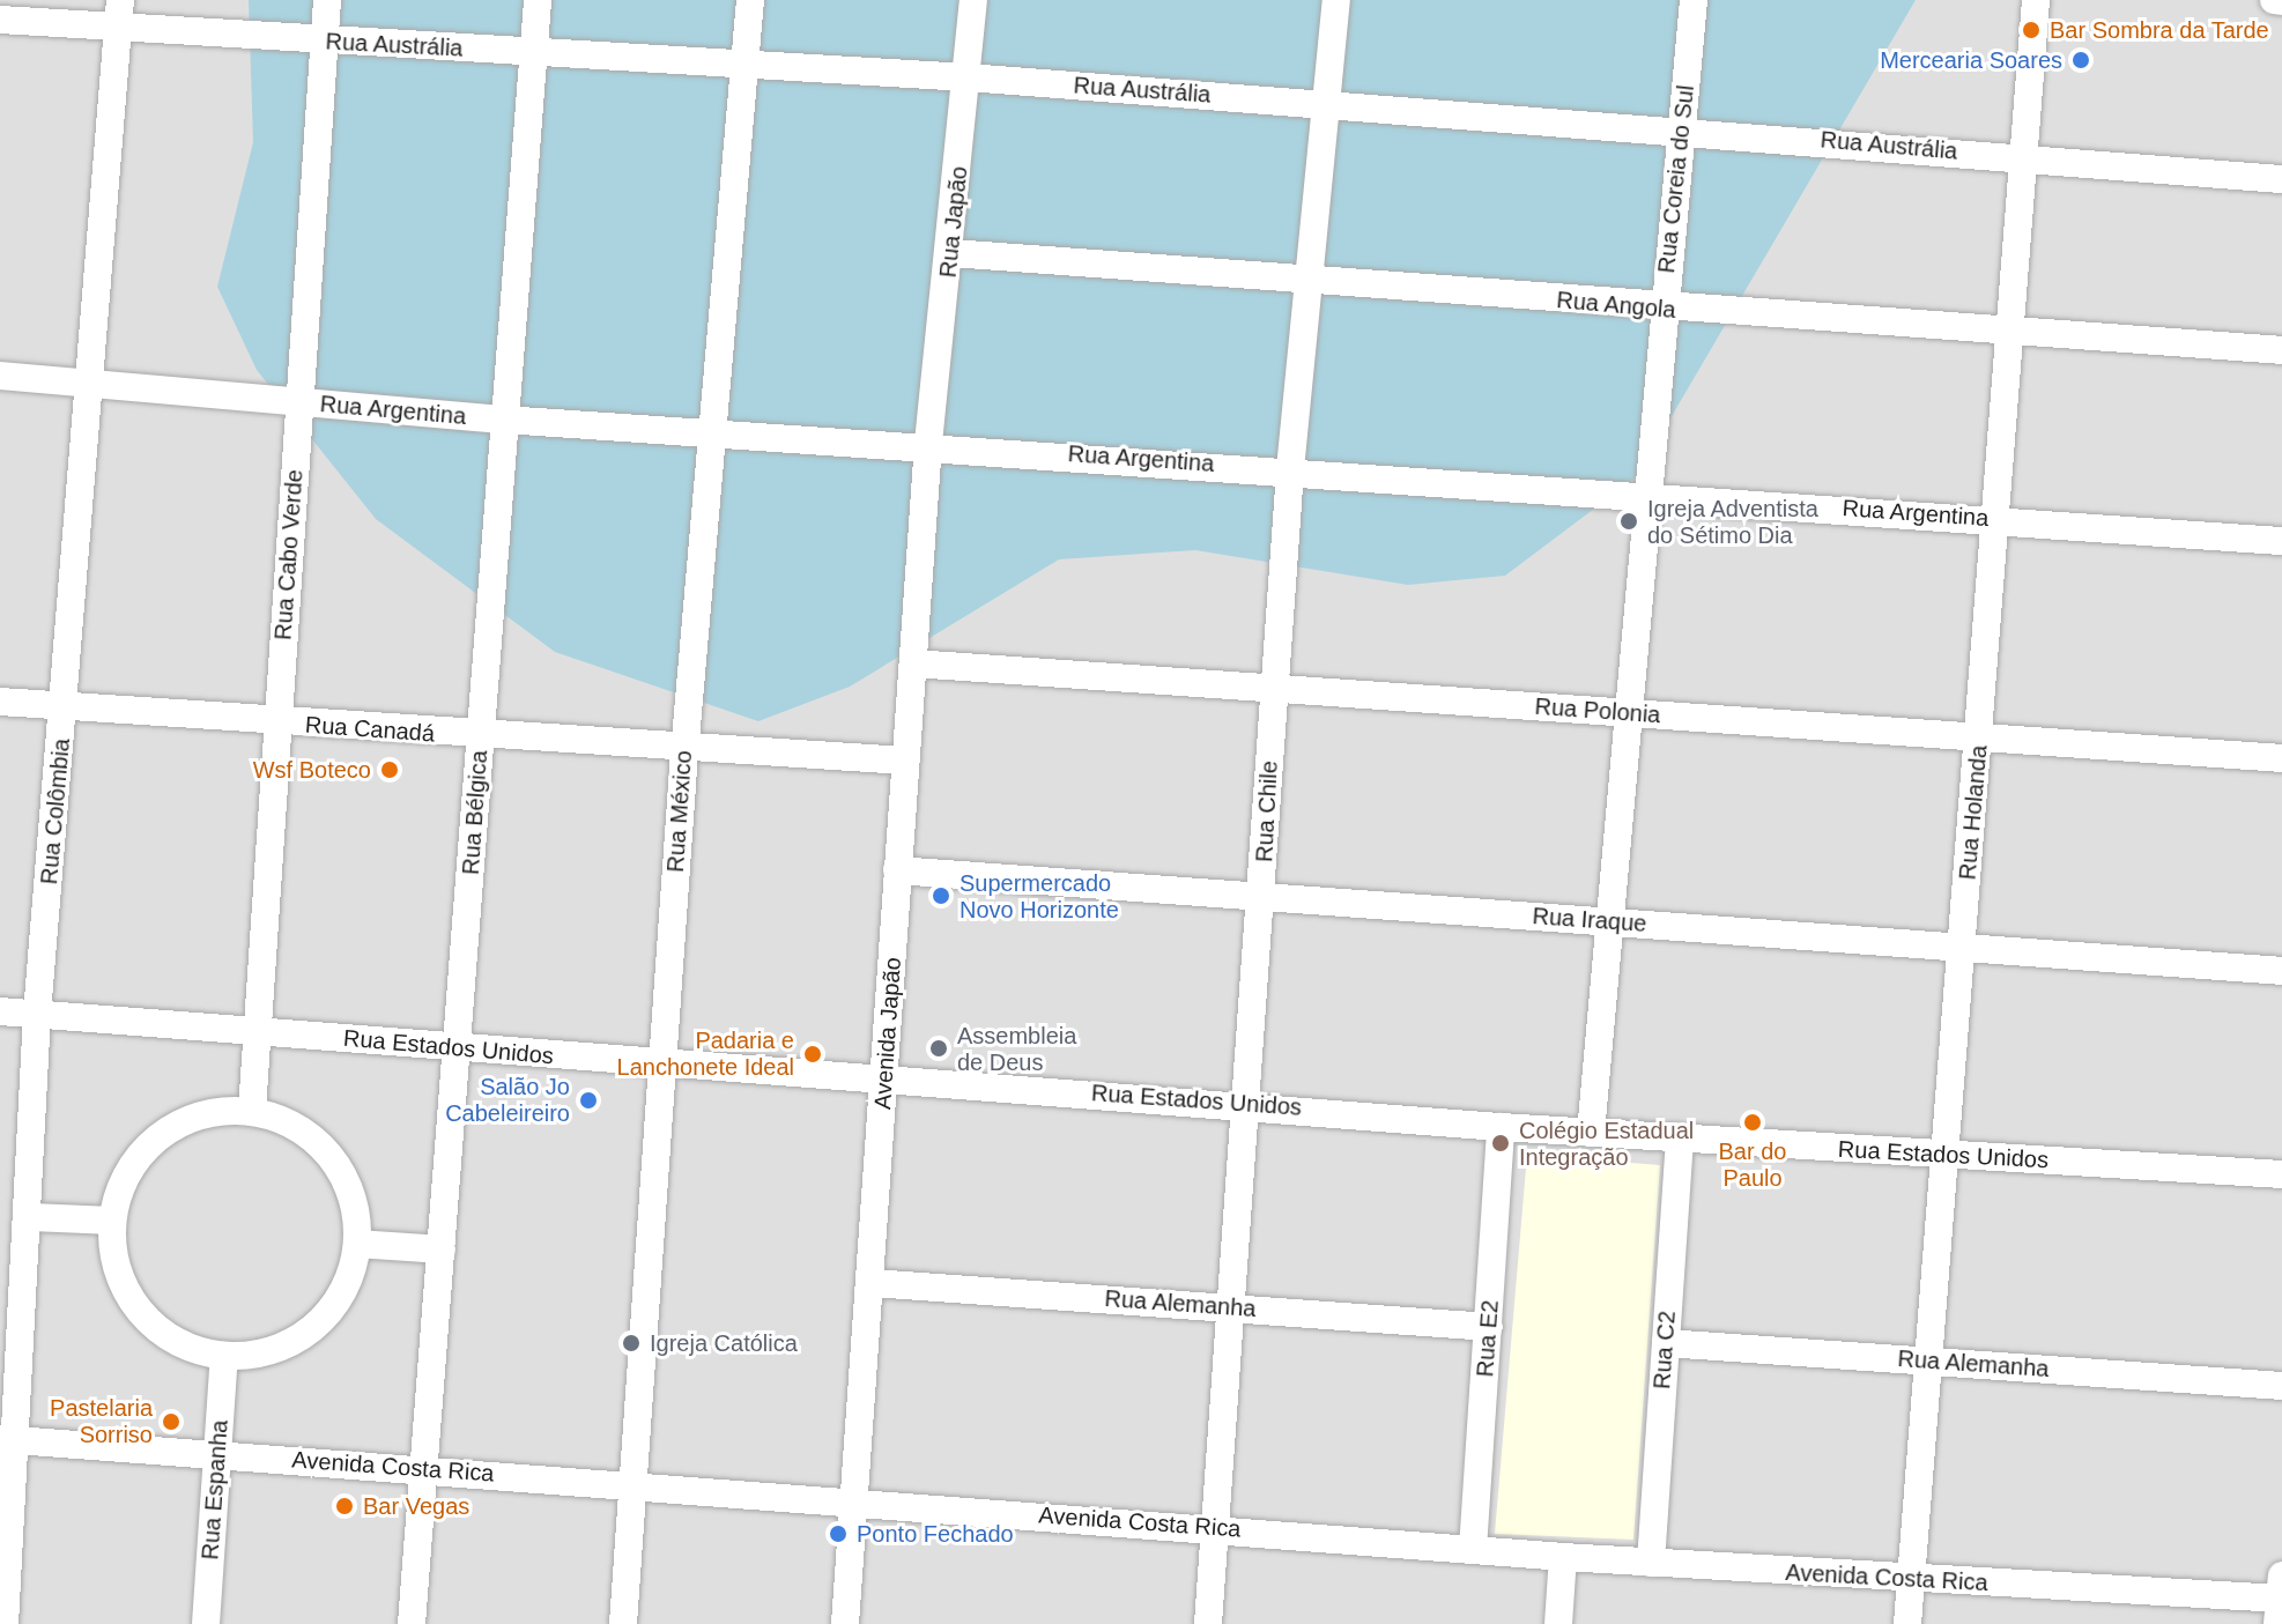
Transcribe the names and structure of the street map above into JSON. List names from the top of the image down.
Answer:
{
  "streets": {
    "street": [
      "Rua Austrália",
      "Rua Coreia do Sul",
      "Rua Japão",
      "Rua Angola",
      "Rua Argentina",
      "Rua Cabo Verde",
      "Rua Polonia",
      "Rua Canadá",
      "Rua Colômbia",
      "Rua México",
      "Rua Chile",
      "Rua Bélgica",
      "Rua Holanda",
      "Rua Iraque",
      "Avenida Japão",
      "Rua Estados Unidos",
      "Rua Alemanha",
      "Rua E2",
      "Rua C2",
      "Avenida Costa Rica",
      "Rua Espanha"
    ]
  },
  "crossings": [
    ["Rua Austrália", "Rua Coreia do Sul"],
    ["Rua Austrália", "Rua Japão"],
    ["Rua Austrália", "Rua Cabo Verde"],
    ["Rua Austrália", "Rua Colômbia"],
    ["Rua Austrália", "Rua México"],
    ["Rua Austrália", "Rua Chile"],
    ["Rua Austrália", "Rua Bélgica"],
    ["Rua Austrália", "Rua Holanda"],
    ["Rua Coreia do Sul", "Rua Angola"],
    ["Rua Coreia do Sul", "Rua Argentina"],
    ["Rua Coreia do Sul", "Rua Polonia"],
    ["Rua Coreia do Sul", "Rua Iraque"],
    ["Rua Coreia do Sul", "Rua Estados Unidos"],
    ["Rua Japão", "Rua Angola"],
    ["Rua Japão", "Rua Argentina"],
    ["Rua Japão", "Avenida Japão"],
    ["Rua Angola", "Rua Chile"],
    ["Rua Angola", "Rua Holanda"],
    ["Rua Argentina", "Rua Cabo Verde"],
    ["Rua Argentina", "Rua Colômbia"],
    ["Rua Argentina", "Rua México"],
    ["Rua Argentina", "Rua Chile"],
    ["Rua Argentina", "Rua Bélgica"],
    ["Rua Argentina", "Rua Holanda"],
    ["Rua Argentina", "Avenida Japão"],
    ["Rua Cabo Verde", "Rua Canadá"],
    ["Rua Cabo Verde", "Rua Estados Unidos"],
    ["Rua Cabo Verde", "Rua Espanha"],
    ["Rua Polonia", "Rua Chile"],
    ["Rua Polonia", "Rua Holanda"],
    ["Rua Polonia", "Avenida Japão"],
    ["Rua Canadá", "Rua Colômbia"],
    ["Rua Canadá", "Rua México"],
    ["Rua Canadá", "Rua Bélgica"],
    ["Rua Canadá", "Avenida Japão"],
    ["Rua Colômbia", "Rua Estados Unidos"],
    ["Rua Colômbia", "Avenida Costa Rica"],
    ["Rua México", "Rua Estados Unidos"],
    ["Rua México", "Avenida Costa Rica"],
    ["Rua Chile", "Rua Iraque"],
    ["Rua Chile", "Rua Estados Unidos"],
    ["Rua Chile", "Rua Alemanha"],
    ["Rua Chile", "Avenida Costa Rica"],
    ["Rua Bélgica", "Rua Estados Unidos"],
    ["Rua Bélgica", "Avenida Costa Rica"],
    ["Rua Holanda", "Rua Iraque"],
    ["Rua Holanda", "Rua Estados Unidos"],
    ["Rua Holanda", "Rua Alemanha"],
    ["Rua Holanda", "Avenida Costa Rica"],
    ["Rua Iraque", "Avenida Japão"],
    ["Avenida Japão", "Rua Estados Unidos"],
    ["Avenida Japão", "Rua Alemanha"],
    ["Avenida Japão", "Avenida Costa Rica"],
    ["Rua Estados Unidos", "Rua E2"],
    ["Rua Estados Unidos", "Rua C2"],
    ["Rua Alemanha", "Rua E2"],
    ["Rua Alemanha", "Rua C2"],
    ["Rua E2", "Avenida Costa Rica"],
    ["Rua C2", "Avenida Costa Rica"],
    ["Avenida Costa Rica", "Rua Espanha"]
  ],
  "places": [
    "Bar Sombra da Tarde",
    "Mercearia Soares",
    "Igreja Adventista do Sétimo Dia",
    "Wsf Boteco",
    "Supermercado Novo Horizonte",
    "Assembleia de Deus",
    "Padaria e Lanchonete Ideal",
    "Salão Jo Cabeleireiro",
    "Bar do Paulo",
    "Colégio Estadual Integração",
    "Igreja Católica",
    "Pastelaria Sorriso",
    "Bar Vegas",
    "Ponto Fechado"
  ]
}
